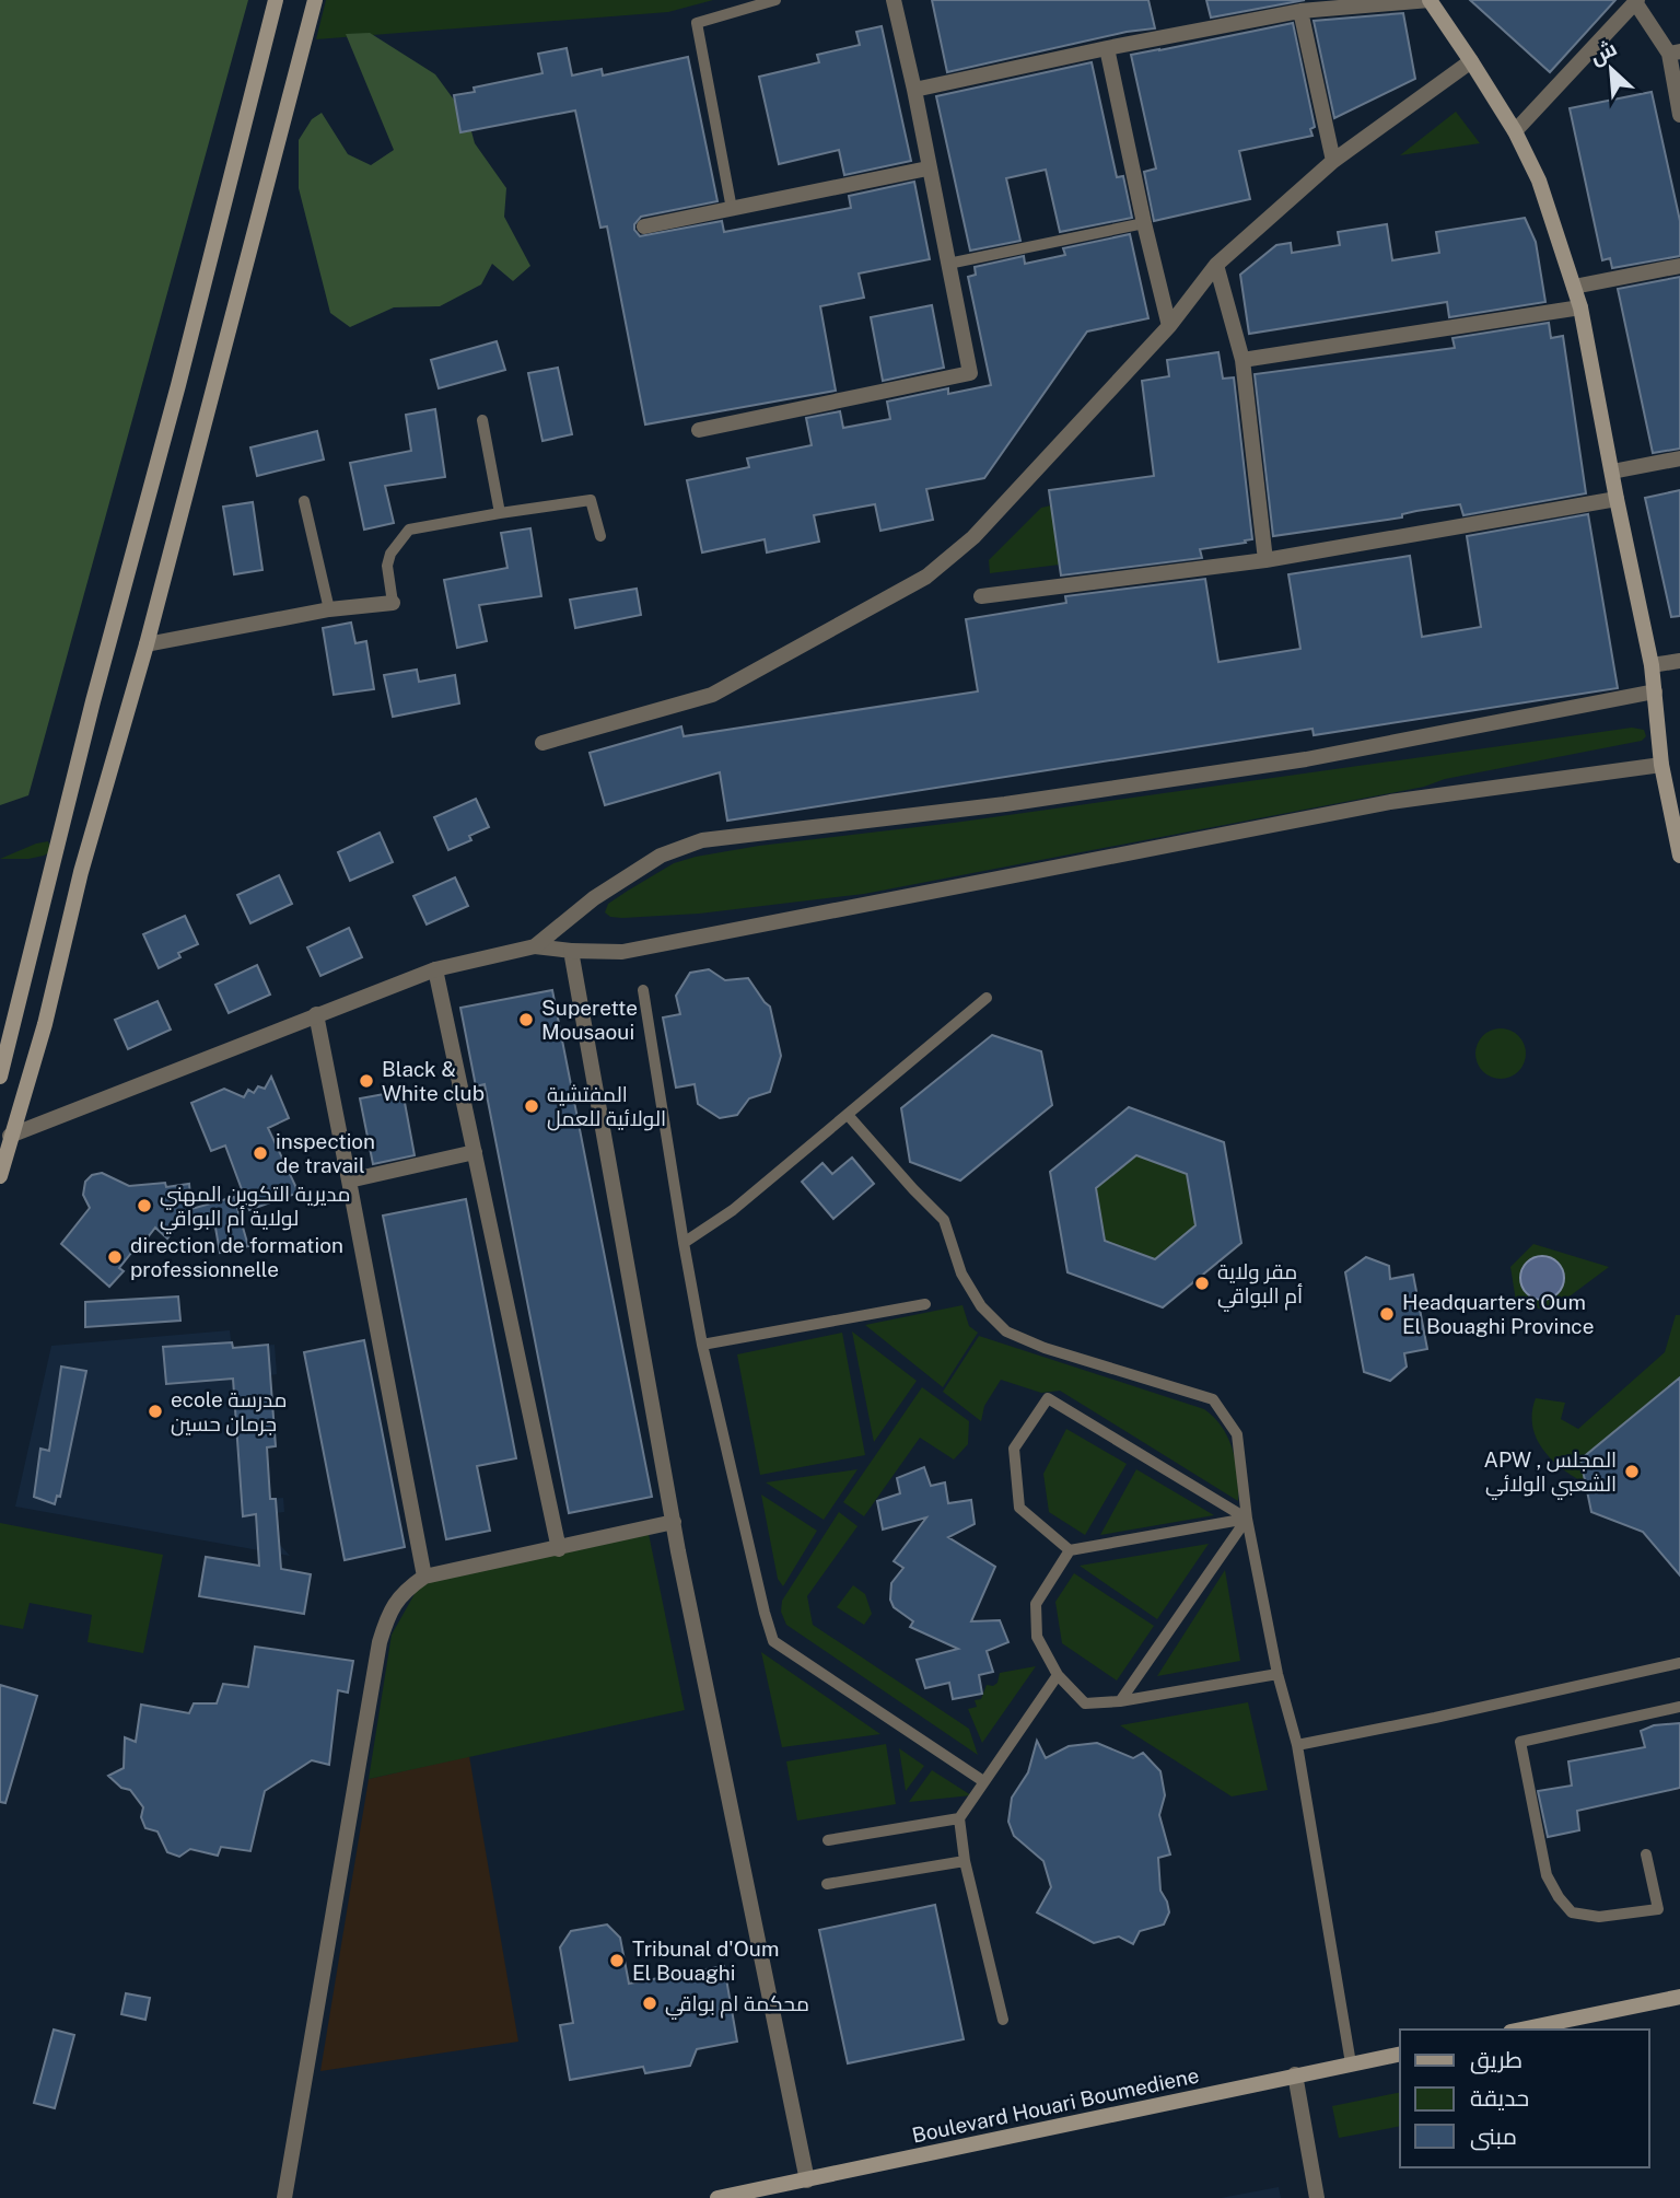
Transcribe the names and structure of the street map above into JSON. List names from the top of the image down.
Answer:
{
  "streets": {
    "main road": ["Boulevard Houari Boumediene"]
  },
  "places": [
    "Superette Mousaoui",
    "Black & White club",
    "المفتشية الولائية للعمل",
    "inspection de travail",
    "مديرية التكوين المهني لولاية أم البواقي",
    "direction de formation professionnelle",
    "مقر ولاية أم البواقي",
    "Headquarters Oum El Bouaghi Province",
    "ecole مدرسة جرمان حسين",
    "APW , المجلس الشعبي الولائي",
    "Tribunal d'Oum El Bouaghi",
    "محكمة ام بواقي"
  ],
  "legend": ["طريق", "حديقة", "مبنى"],
  "north": "top left"
}
